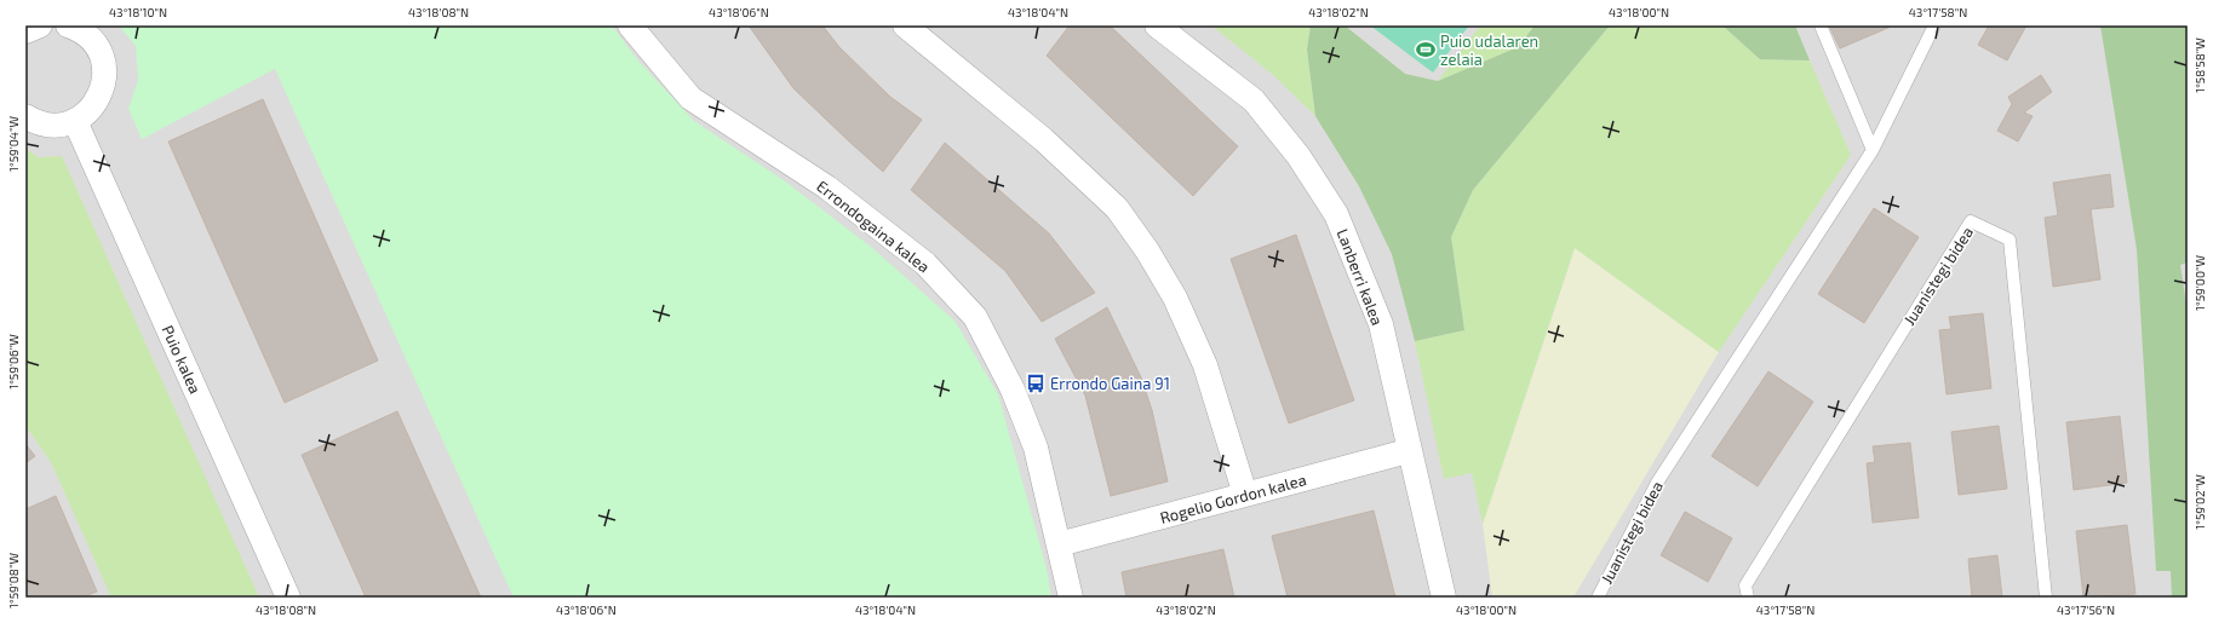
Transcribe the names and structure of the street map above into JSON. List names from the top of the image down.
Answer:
{
  "streets": {
    "street": [
      "Errondogaina kalea",
      "Lanberri kalea",
      "Puio kalea",
      "Rogelio Gordon kalea"
    ],
    "lane": ["Juanistegi bidea"]
  },
  "crossings": [
    ["Errondogaina kalea", "Rogelio Gordon kalea"],
    ["Lanberri kalea", "Rogelio Gordon kalea"]
  ],
  "places": {
    "sports": ["Puio udalaren zelaia"],
    "bus stop": ["Errondo Gaina 91"]
  },
  "coordinates": [
    "43°18'10\"N",
    "43°18'08\"N",
    "43°18'06\"N",
    "43°18'04\"N",
    "43°18'02\"N",
    "43°18'00\"N",
    "43°17'58\"N",
    "1°58'58\"W",
    "1°59'04\"W",
    "1°59'00\"W",
    "1°59'06\"W",
    "1°59'02\"W",
    "1°59'08\"W",
    "43°17'56\"N"
  ]
}
